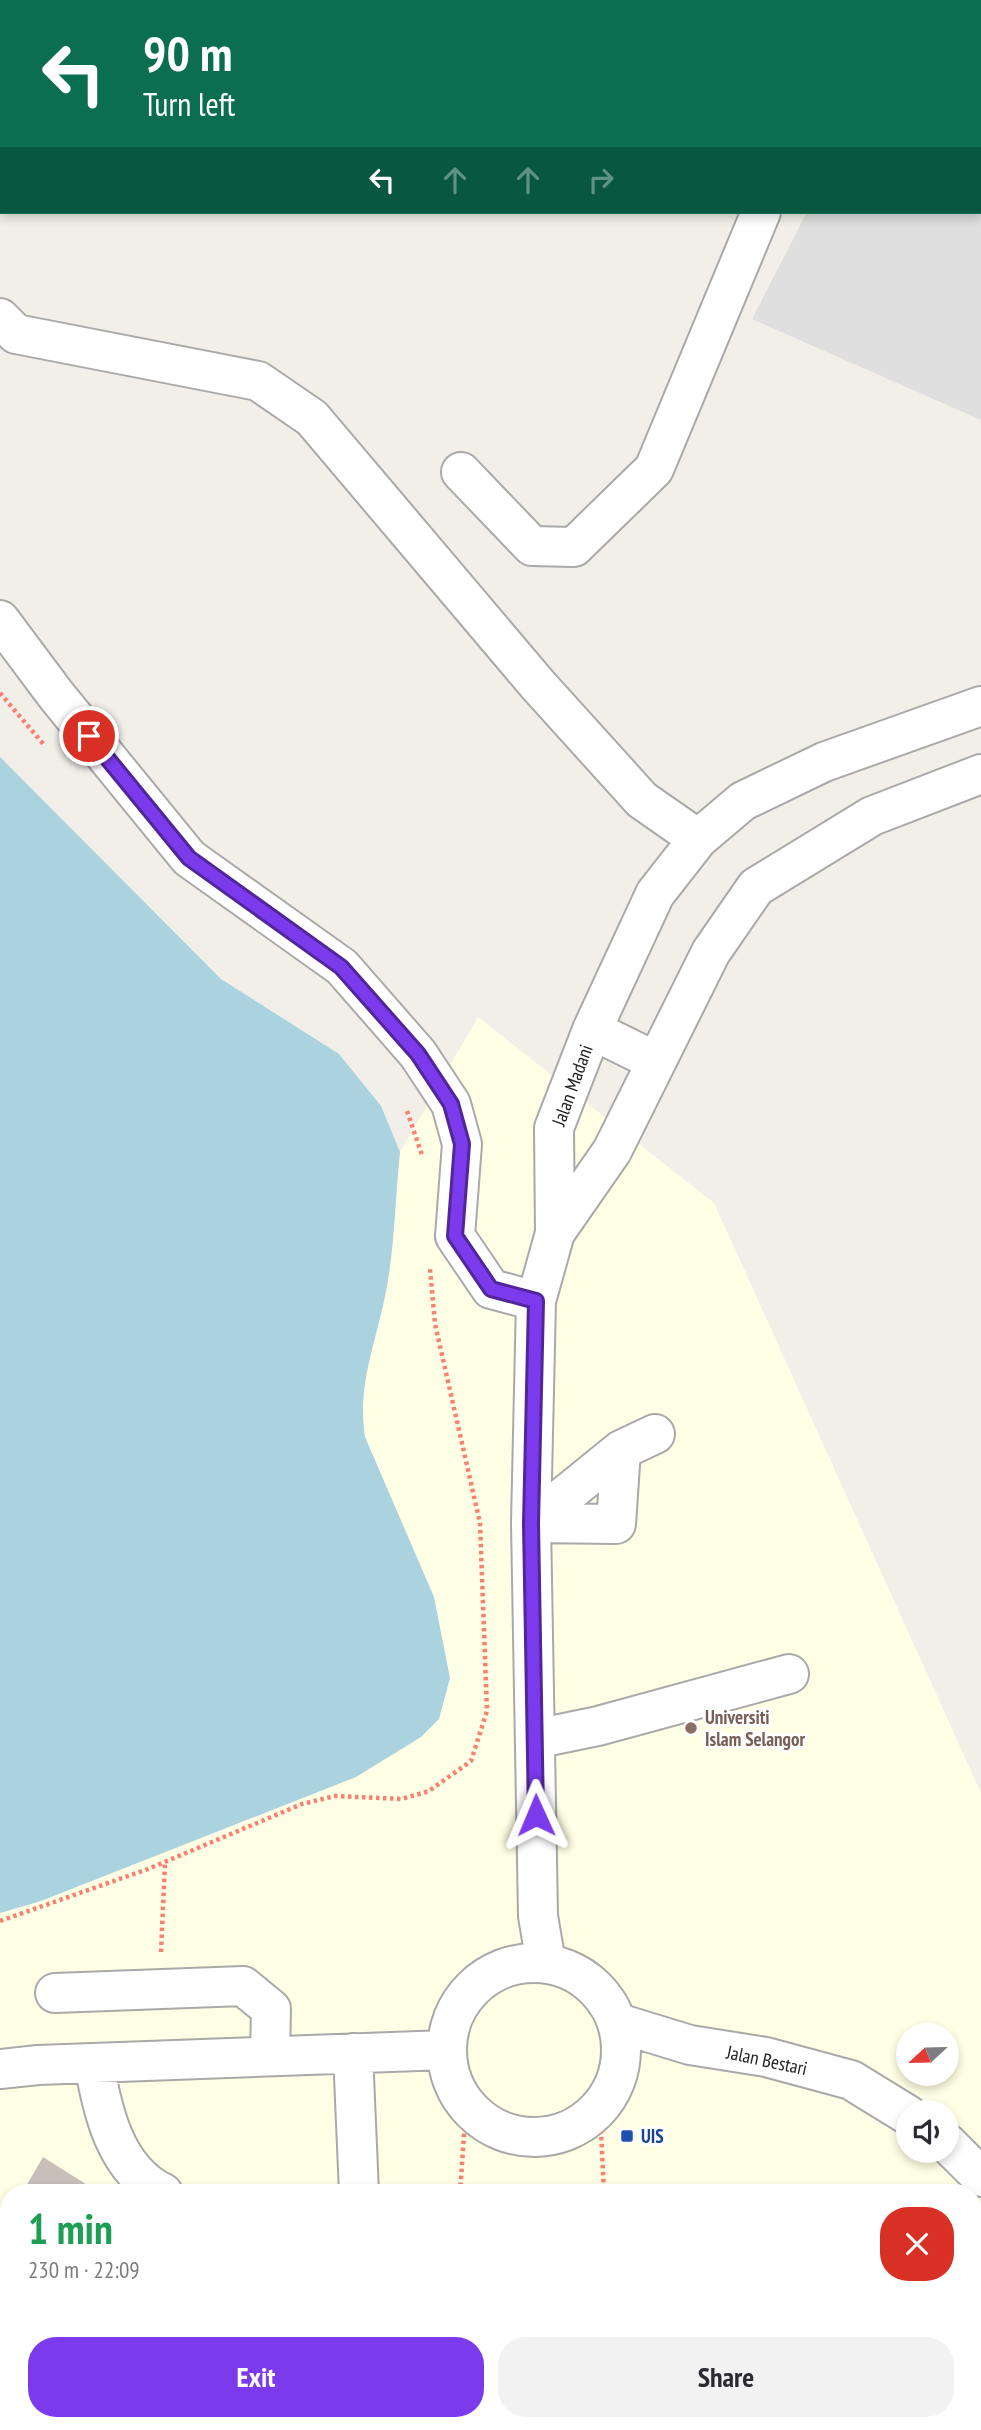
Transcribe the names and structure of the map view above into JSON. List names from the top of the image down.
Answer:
{
  "streets": {
    "street": ["Jalan Madani", "Jalan Bestari"]
  },
  "places": {
    "other": ["Universiti Islam Selangor"],
    "transit": ["UIS"]
  },
  "north": "left",
  "page": {
    "turn": ["90 m", "Turn left"],
    "heading": ["1 min", "230 m · 22:09"],
    "buttons": ["Exit", "Share"]
  }
}
